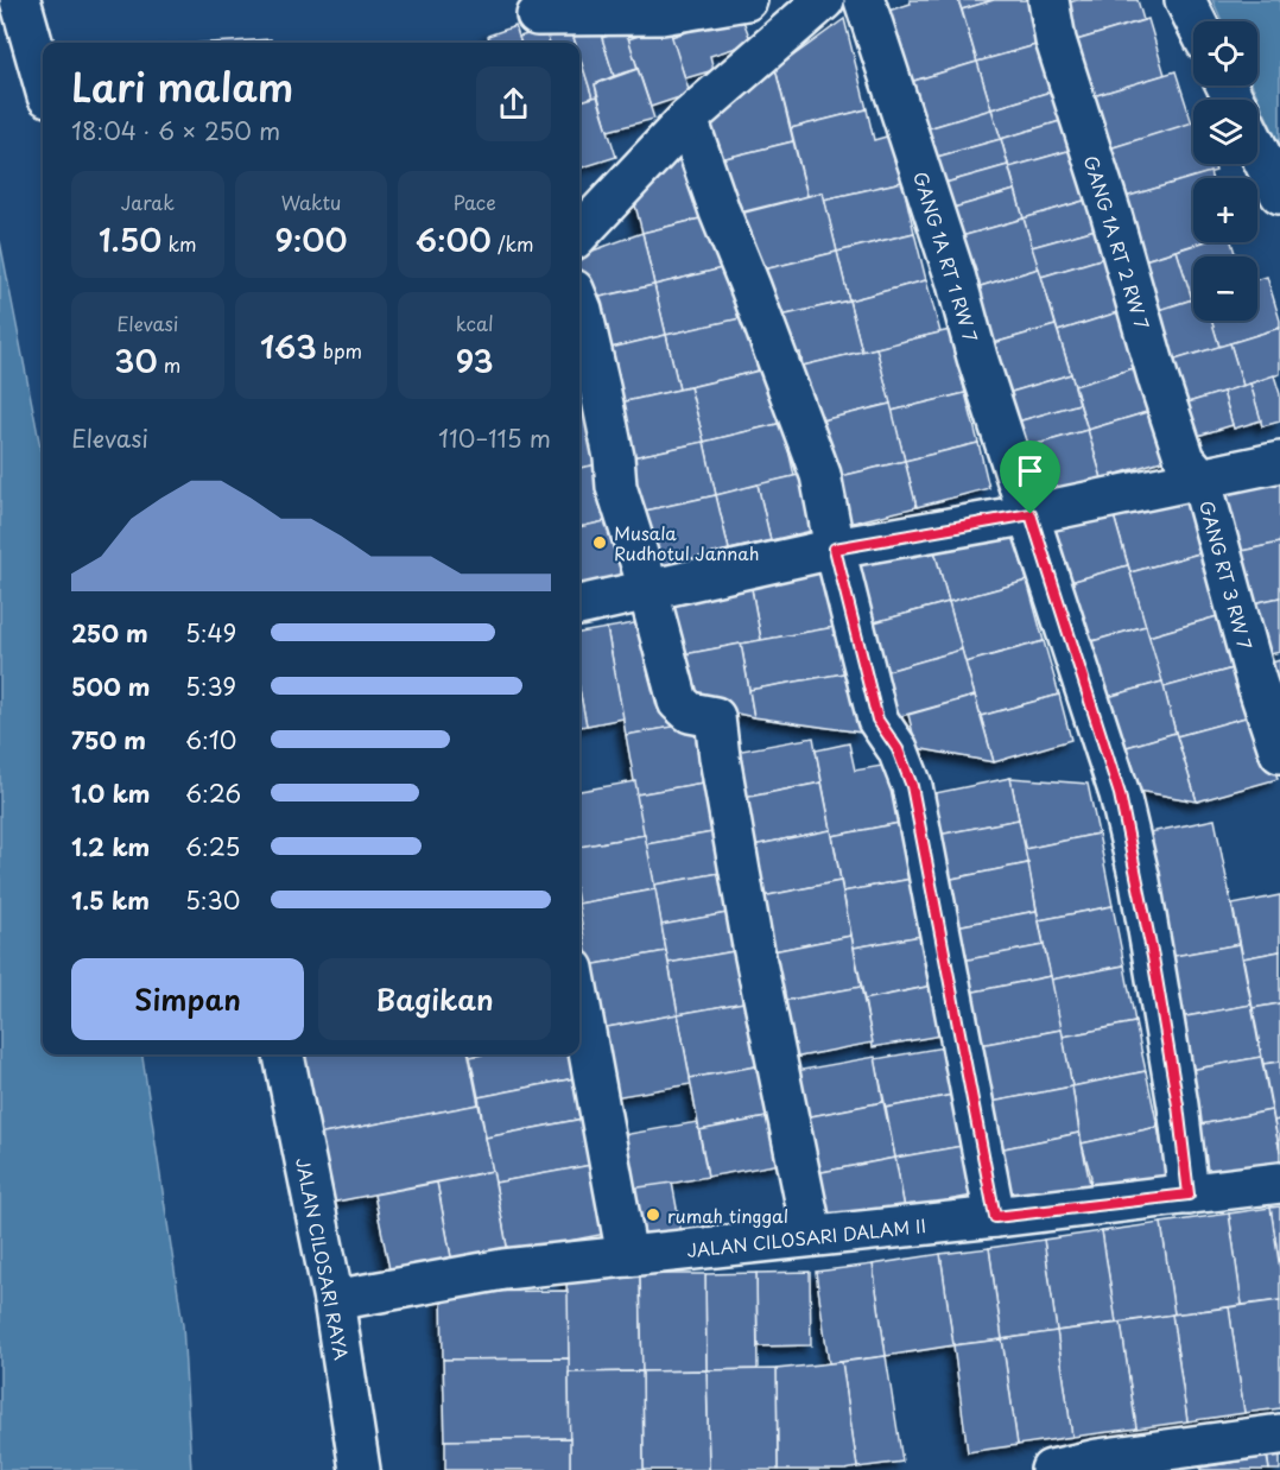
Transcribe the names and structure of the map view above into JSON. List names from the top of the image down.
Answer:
{
  "streets": {
    "street": [
      "GANG 1A RT 2 RW 7",
      "GANG 1A RT 1 RW 7",
      "GANG RT 3 RW 7",
      "JALAN CILOSARI DALAM II",
      "JALAN CILOSARI RAYA"
    ]
  },
  "crossings": [
    ["GANG 1A RT 2 RW 7", "GANG RT 3 RW 7"],
    ["GANG 1A RT 1 RW 7", "JALAN CILOSARI DALAM II"],
    ["JALAN CILOSARI DALAM II", "JALAN CILOSARI RAYA"]
  ],
  "places": ["Musala Rudhotul Jannah", "rumah tinggal"],
  "page": {
    "map_buttons": ["+", "−"],
    "heading": ["Lari malam", "18:04 · 6 × 250 m"],
    "stats": [
      ["Jarak", "1.50 km"],
      ["Waktu", "9:00"],
      ["Pace", "6:00 /km"],
      ["Elevasi", "30 m"],
      ["163 bpm"],
      ["kcal", "93"]
    ],
    "chart": ["Elevasi", "110–115 m"],
    "list": [
      {
        "name": "250 m",
        "note": "5:49"
      },
      {
        "name": "500 m",
        "note": "5:39"
      },
      {
        "name": "750 m",
        "note": "6:10"
      },
      {
        "name": "1.0 km",
        "note": "6:26"
      },
      {
        "name": "1.2 km",
        "note": "6:25"
      },
      {
        "name": "1.5 km",
        "note": "5:30"
      }
    ],
    "buttons": ["Simpan", "Bagikan"]
  }
}
